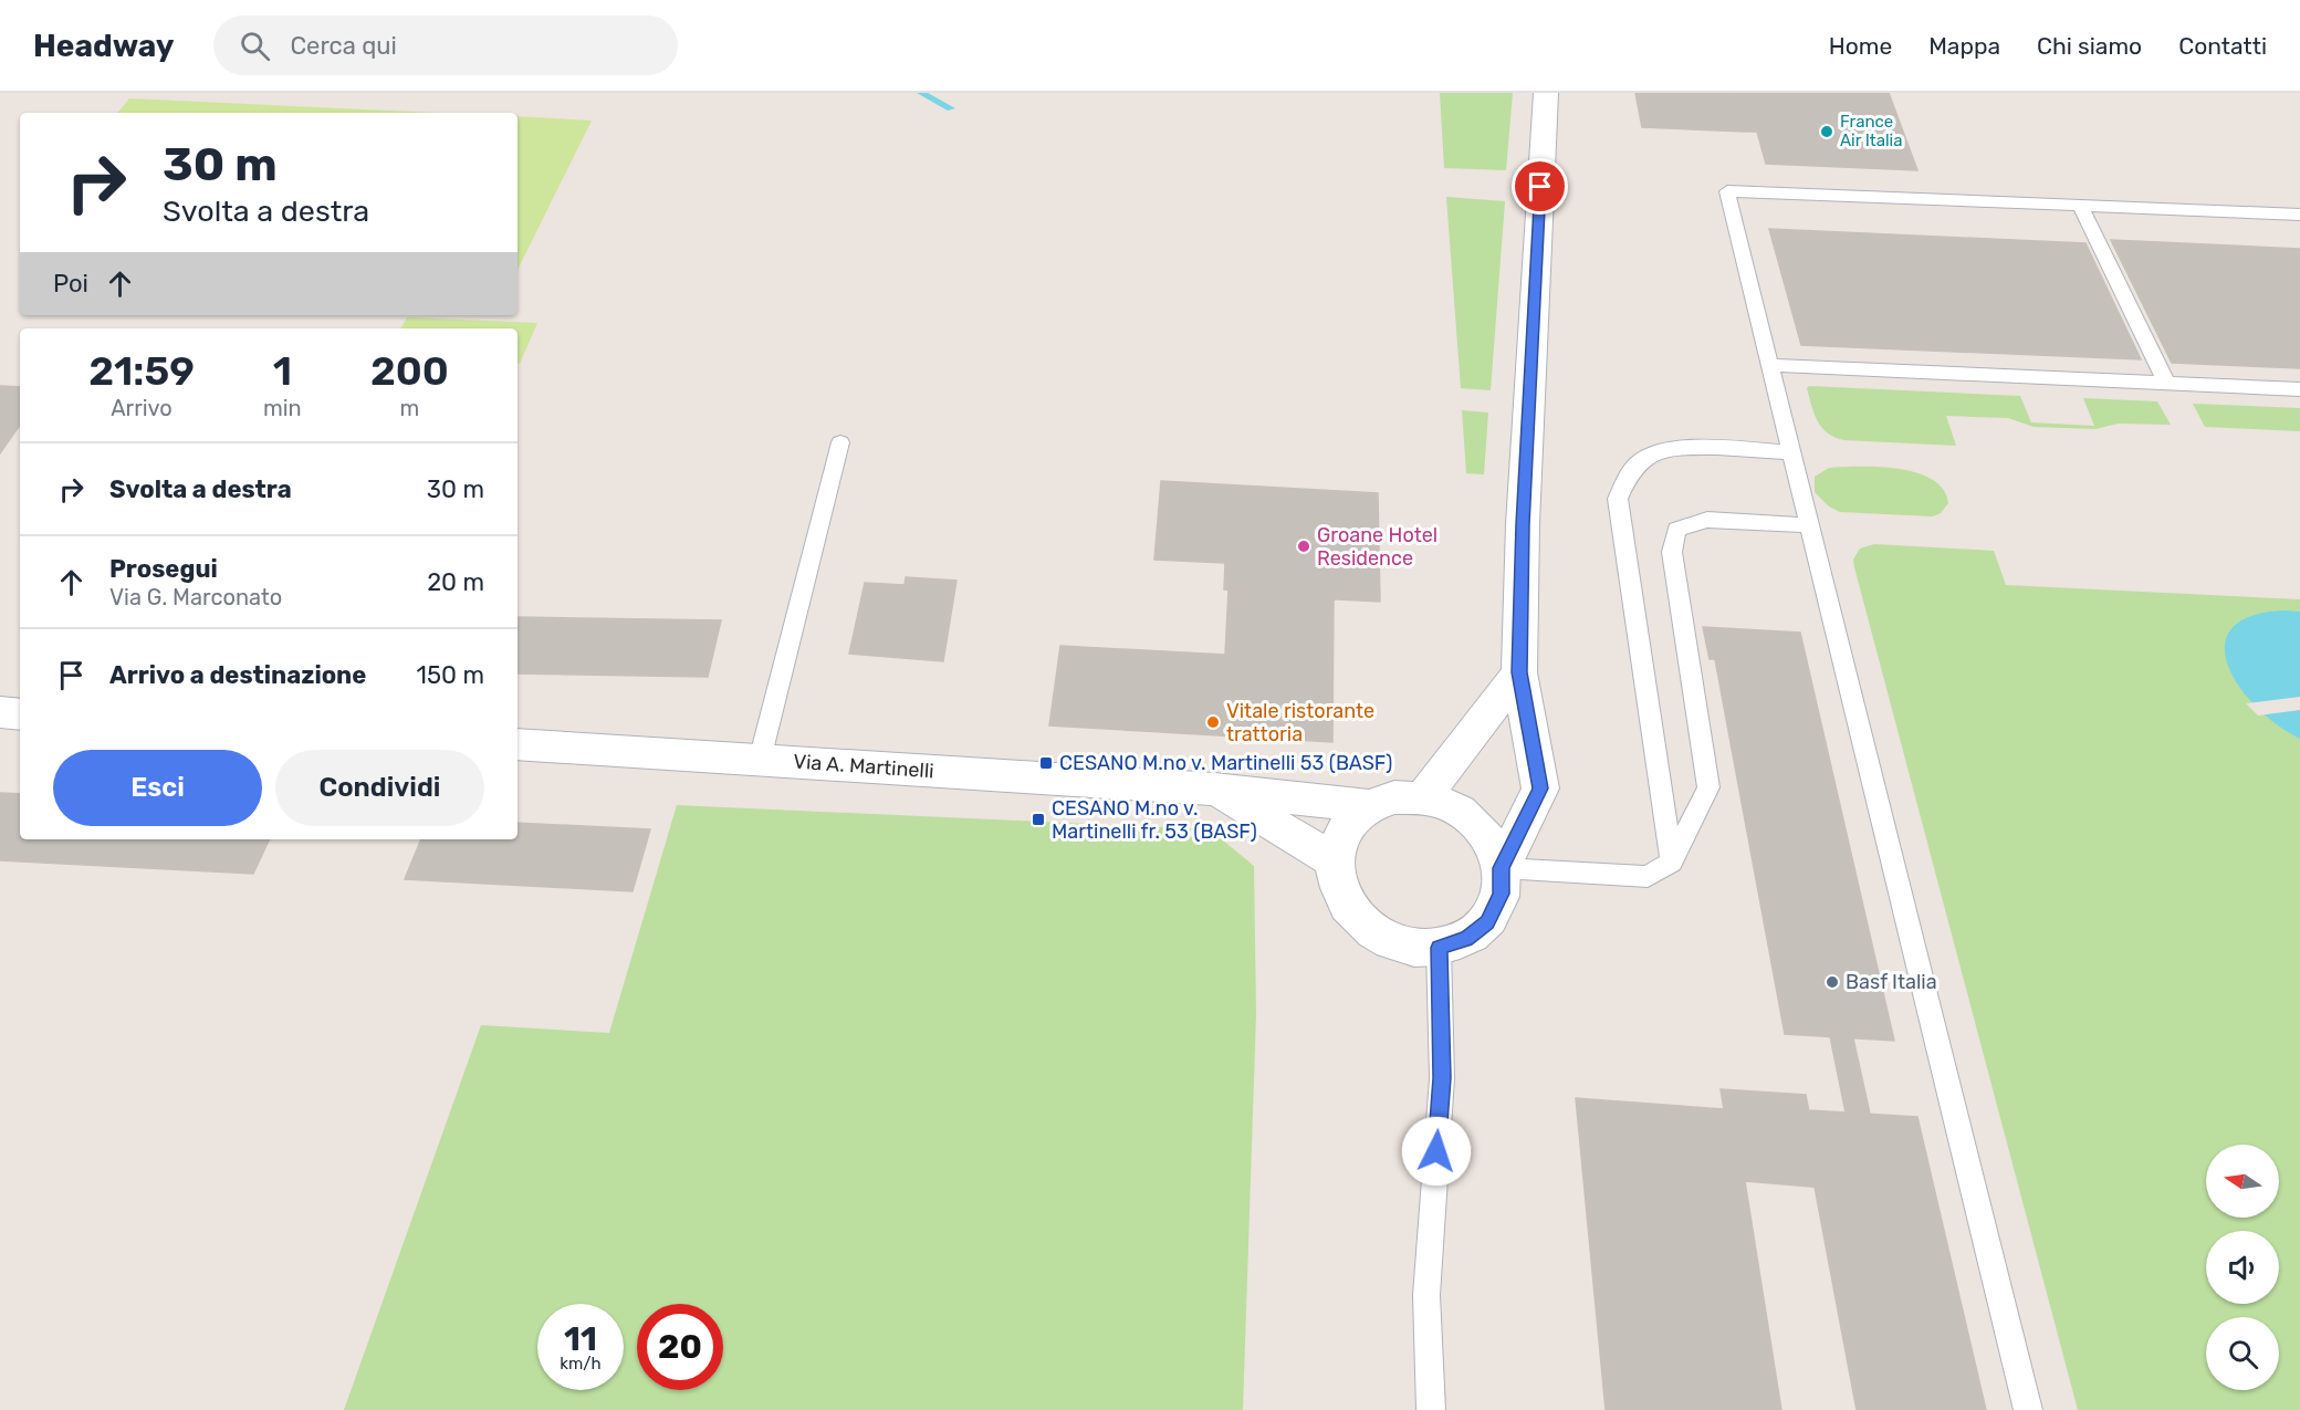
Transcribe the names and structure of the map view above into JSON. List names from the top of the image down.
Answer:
{
  "streets": {
    "street": ["Via A. Martinelli"]
  },
  "places": {
    "other": [
      "France Air Italia",
      "Groane Hotel Residence",
      "Vitale ristorante trattoria",
      "Basf Italia"
    ],
    "transit": ["CESANO M.no v. Martinelli 53 (BASF)", "CESANO M.no v. Martinelli fr. 53 (BASF)"]
  },
  "north": "left",
  "page": {
    "header": "Headway",
    "search": "Cerca qui",
    "nav": [
      "Home",
      "Mappa",
      "Chi siamo",
      "Contatti"
    ],
    "turn": ["30 m", "Svolta a destra"],
    "then": "Poi",
    "eta": [
      "21:59",
      "Arrivo",
      "1",
      "min",
      "200",
      "m"
    ],
    "list": [
      {
        "name": "Svolta a destra",
        "value": "30 m"
      },
      {
        "name": "Prosegui",
        "note": "Via G. Marconato",
        "value": "20 m"
      },
      {
        "name": "Arrivo a destinazione",
        "value": "150 m"
      }
    ],
    "buttons": ["Esci", "Condividi"],
    "speed": "11 km/h",
    "limit": "20"
  }
}
